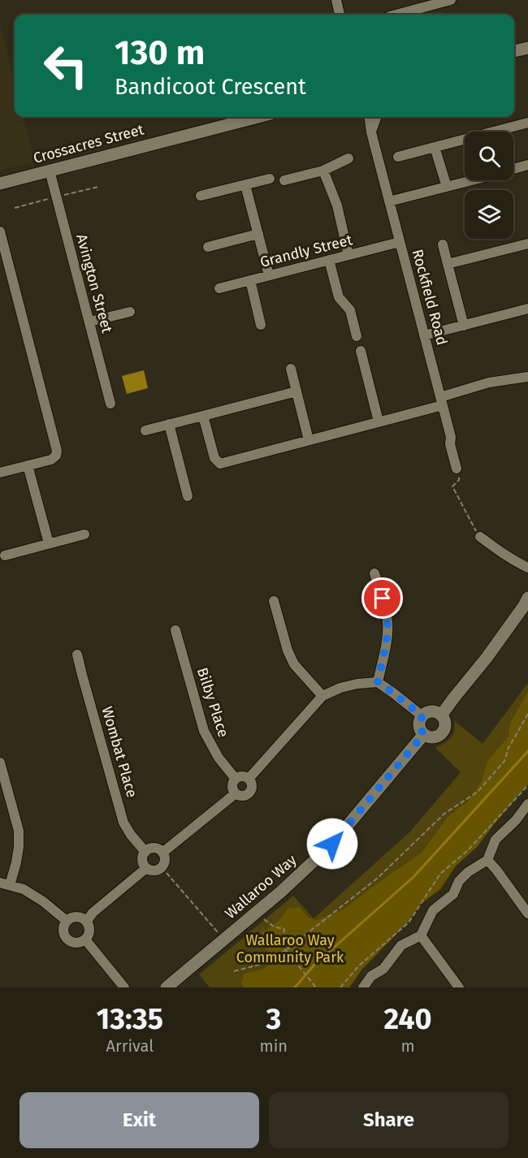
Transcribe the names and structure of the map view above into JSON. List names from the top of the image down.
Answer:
{
  "streets": {
    "street": [
      "Crossacres Street",
      "Grandly Street",
      "Avington Street",
      "Rockfield Road",
      "Bilby Place",
      "Wombat Place",
      "Wallaroo Way"
    ]
  },
  "crossings": [
    ["Crossacres Street", "Avington Street"],
    ["Grandly Street", "Rockfield Road"]
  ],
  "parks": ["Wallaroo Way Community Park"],
  "page": {
    "turn": ["130 m", "Bandicoot Crescent"],
    "eta": [
      "13:35",
      "Arrival",
      "3",
      "min",
      "240",
      "m"
    ],
    "buttons": ["Exit", "Share"]
  }
}
